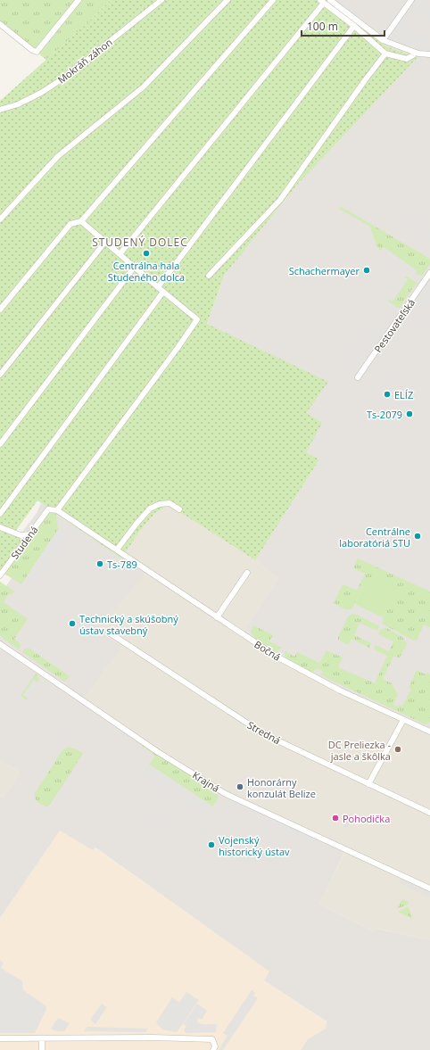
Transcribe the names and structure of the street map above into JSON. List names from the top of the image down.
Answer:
{
  "streets": {
    "street": [
      "Mokráň záhon",
      "Pestovateľská",
      "Studená",
      "Bočná",
      "Stredná",
      "Krajná"
    ]
  },
  "crossings": [
    ["Studená", "Bočná"]
  ],
  "districts": ["STUDENÝ DOLEC"],
  "places": [
    "Centrálna hala Studeného dolca",
    "Schachermayer",
    "ELÍZ",
    "Ts-2079",
    "Centrálne laboratóriá STU",
    "Ts-789",
    "Technický a skúšobný ústav stavebný",
    "DC Preliezka - jasle a škôlka",
    "Honorárny konzulát Belize",
    "Pohodička",
    "Vojenský historický ústav"
  ],
  "scale_bar": "100 m"
}
